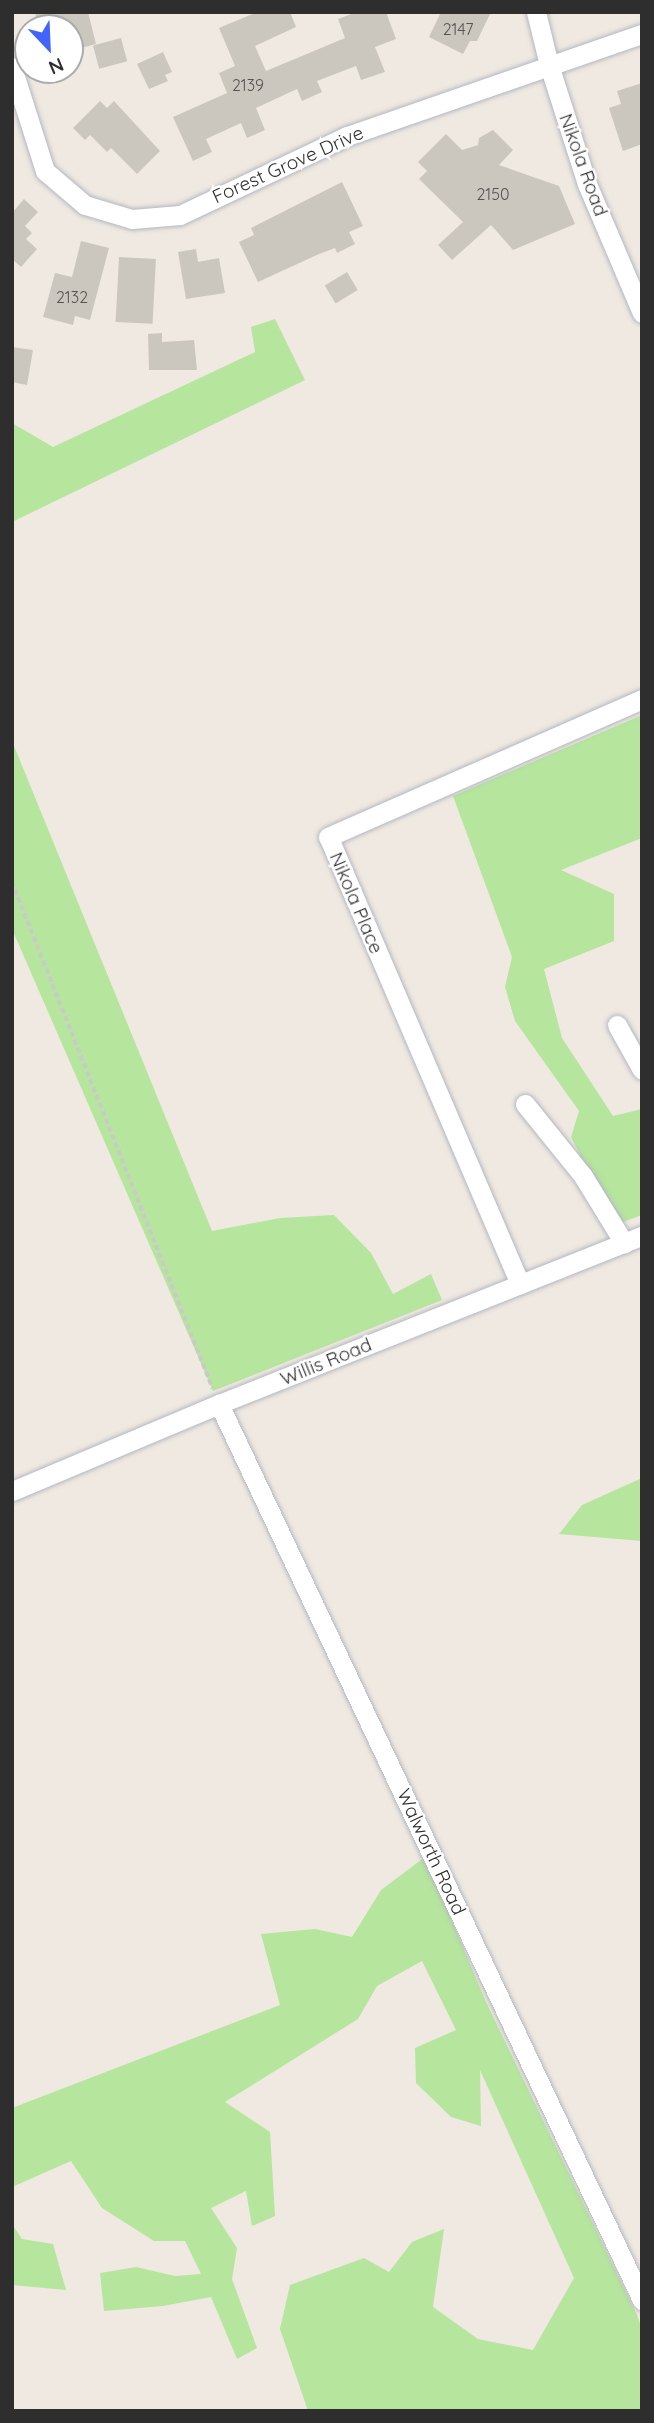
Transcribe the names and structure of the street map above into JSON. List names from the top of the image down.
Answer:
{
  "streets": {
    "street": [
      "Forest Grove Drive",
      "Nikola Road",
      "Nikola Place",
      "Willis Road",
      "Walworth Road"
    ]
  },
  "crossings": [
    ["Forest Grove Drive", "Nikola Road"],
    ["Nikola Place", "Willis Road"],
    ["Willis Road", "Walworth Road"]
  ],
  "house_numbers": [
    "2147",
    "2139",
    "2150",
    "2132"
  ],
  "north": "bottom right"
}
